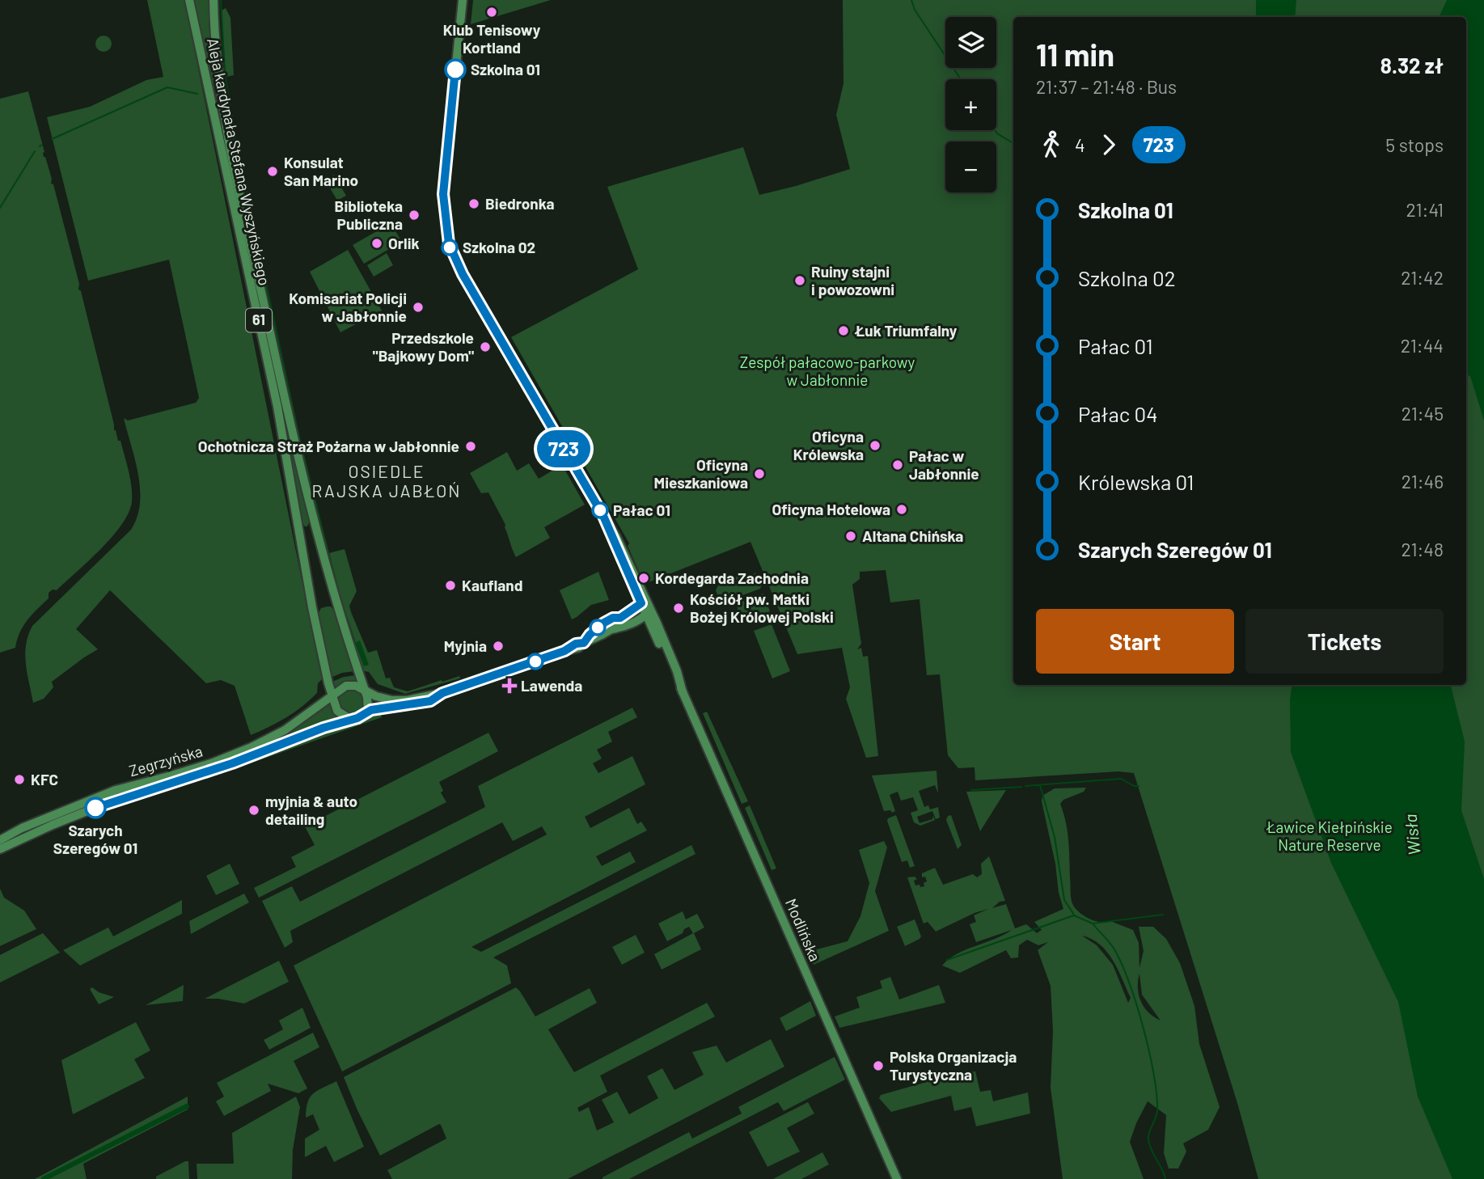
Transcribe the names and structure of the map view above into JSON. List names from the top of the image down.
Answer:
{
  "streets": {
    "main road": [
      "Aleja kardynała Stefana Wyszyńskiego",
      "61",
      "Zegrzyńska",
      "Modlińska"
    ]
  },
  "crossings": [
    ["Aleja kardynała Stefana Wyszyńskiego", "61"],
    ["Aleja kardynała Stefana Wyszyńskiego", "Zegrzyńska"],
    ["61", "Zegrzyńska"]
  ],
  "districts": ["OSIEDLE RAJSKA JABŁOŃ"],
  "water": ["Wisła"],
  "parks": ["Zespół pałacowo-parkowy w Jabłonnie", "Ławice Kiełpińskie Nature Reserve"],
  "places": {
    "other": [
      "Klub Tenisowy Kortland",
      "Szkolna 01",
      "Konsulat San Marino",
      "Biedronka",
      "Biblioteka Publiczna",
      "Orlik",
      "Szkolna 02",
      "Ruiny stajni i powozowni",
      "Komisariat Policji w Jabłonnie",
      "Łuk Triumfalny",
      "Przedszkole \"Bajkowy Dom\"",
      "Oficyna Królewska",
      "Ochotnicza Straż Pożarna w Jabłonnie",
      "Pałac w Jabłonnie",
      "Oficyna Mieszkaniowa",
      "Oficyna Hotelowa",
      "Pałac 01",
      "Altana Chińska",
      "Kordegarda Zachodnia",
      "Kaufland",
      "Kościół pw. Matki Bożej Królowej Polski",
      "Myjnia",
      "KFC",
      "Szarych Szeregów 01",
      "myjnia & auto detailing",
      "Polska Organizacja Turystyczna"
    ],
    "health": ["Lawenda"]
  },
  "lines": ["bus line 723"],
  "page": {
    "on_map": "723",
    "map_buttons": ["+", "−"],
    "heading": ["11 min", "21:37 – 21:48 · Bus", "8.32 zł"],
    "legs": ["4", "723", "5 stops"],
    "list": [
      {
        "name": "Szkolna 01",
        "value": "21:41"
      },
      {
        "name": "Szkolna 02",
        "value": "21:42"
      },
      {
        "name": "Pałac 01",
        "value": "21:44"
      },
      {
        "name": "Pałac 04",
        "value": "21:45"
      },
      {
        "name": "Królewska 01",
        "value": "21:46"
      },
      {
        "name": "Szarych Szeregów 01",
        "value": "21:48"
      }
    ],
    "buttons": ["Start", "Tickets"]
  }
}
